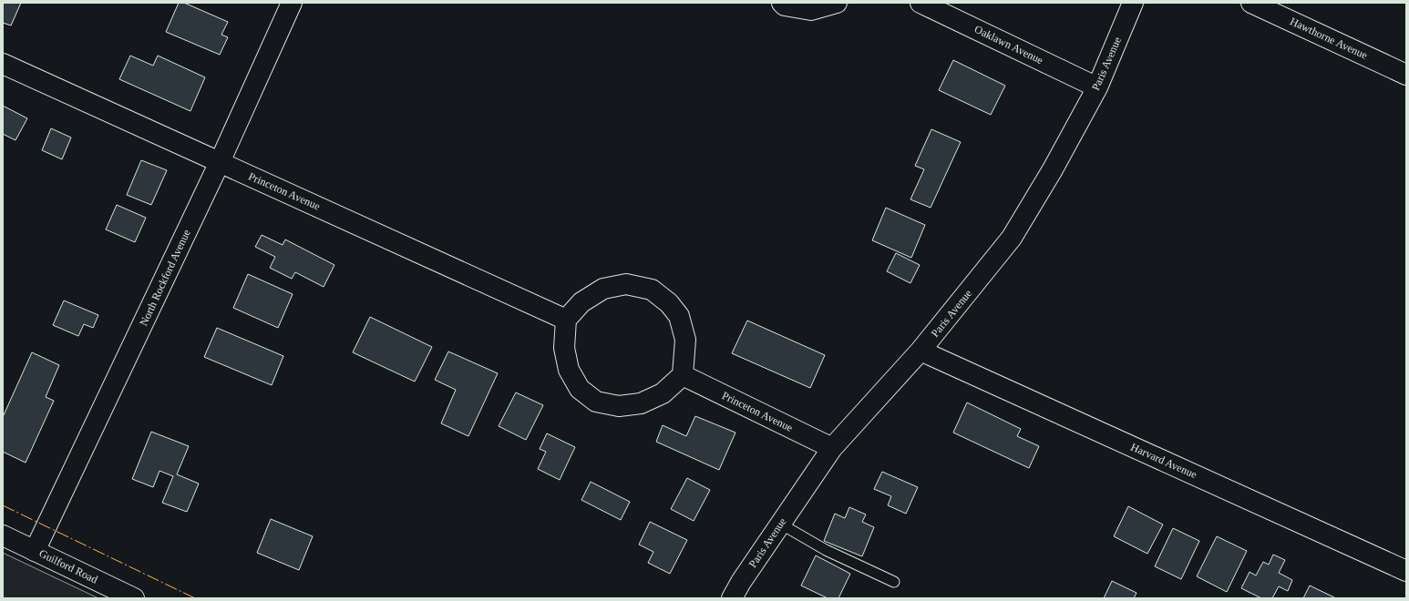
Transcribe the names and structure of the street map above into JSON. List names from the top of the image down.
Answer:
{
  "streets": {
    "street": [
      "Hawthorne Avenue",
      "Oaklawn Avenue",
      "Paris Avenue",
      "Princeton Avenue",
      "North Rockford Avenue",
      "Harvard Avenue",
      "Guilford Road"
    ]
  },
  "crossings": [
    ["Oaklawn Avenue", "Paris Avenue"],
    ["Paris Avenue", "Princeton Avenue"],
    ["Paris Avenue", "Harvard Avenue"],
    ["Princeton Avenue", "North Rockford Avenue"],
    ["North Rockford Avenue", "Guilford Road"]
  ]
}
